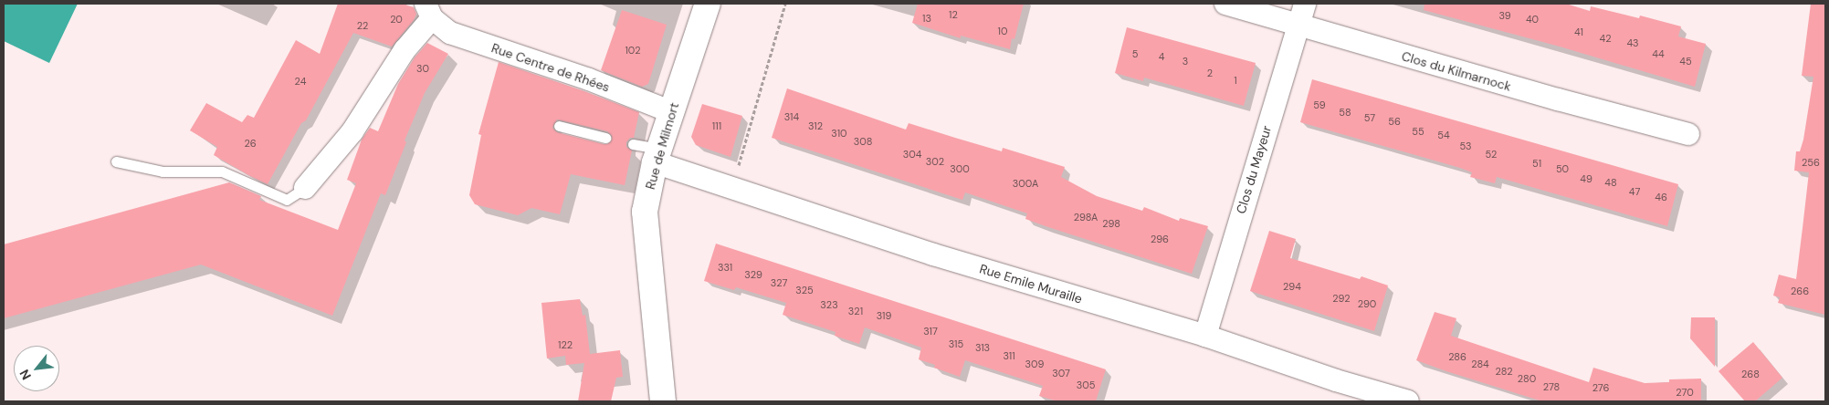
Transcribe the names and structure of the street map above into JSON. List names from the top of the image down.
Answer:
{
  "streets": {
    "street": [
      "Rue Centre de Rhées",
      "Clos du Kilmarnock",
      "Rue de Milmort",
      "Clos du Mayeur",
      "Rue Emile Muraille"
    ]
  },
  "crossings": [
    ["Rue Centre de Rhées", "Rue de Milmort"],
    ["Clos du Kilmarnock", "Clos du Mayeur"],
    ["Rue de Milmort", "Rue Emile Muraille"],
    ["Clos du Mayeur", "Rue Emile Muraille"]
  ],
  "house_numbers": [
    "12",
    "39",
    "13",
    "20",
    "40",
    "22",
    "10",
    "41",
    "42",
    "43",
    "102",
    "5",
    "44",
    "4",
    "3",
    "45",
    "30",
    "2",
    "1",
    "24",
    "59",
    "58",
    "314",
    "57",
    "56",
    "111",
    "312",
    "55",
    "310",
    "54",
    "308",
    "26",
    "53",
    "304",
    "52",
    "302",
    "256",
    "51",
    "300",
    "50",
    "49",
    "48",
    "300A",
    "47",
    "46",
    "298A",
    "298",
    "296",
    "331",
    "329",
    "327",
    "294",
    "325",
    "266",
    "292",
    "290",
    "323",
    "321",
    "319",
    "317",
    "315",
    "122",
    "313",
    "311",
    "286",
    "309",
    "284",
    "282",
    "307",
    "268",
    "280",
    "305",
    "278",
    "276",
    "270"
  ],
  "north": "bottom left"
}
